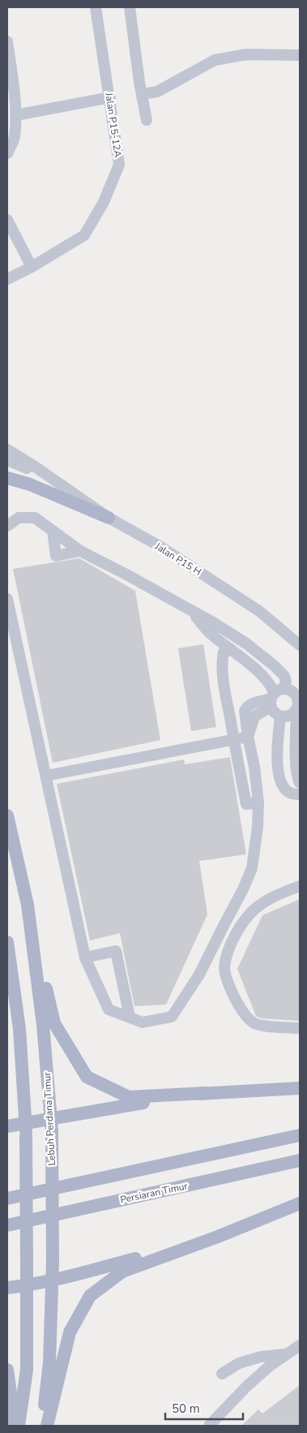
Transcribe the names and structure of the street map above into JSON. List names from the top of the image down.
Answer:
{
  "streets": {
    "main road": ["Lebuh Perdana Timur", "Persiaran Timur"],
    "street": ["Jalan P15-12A", "Jalan P15 H"]
  },
  "scale_bar": "50 m"
}
